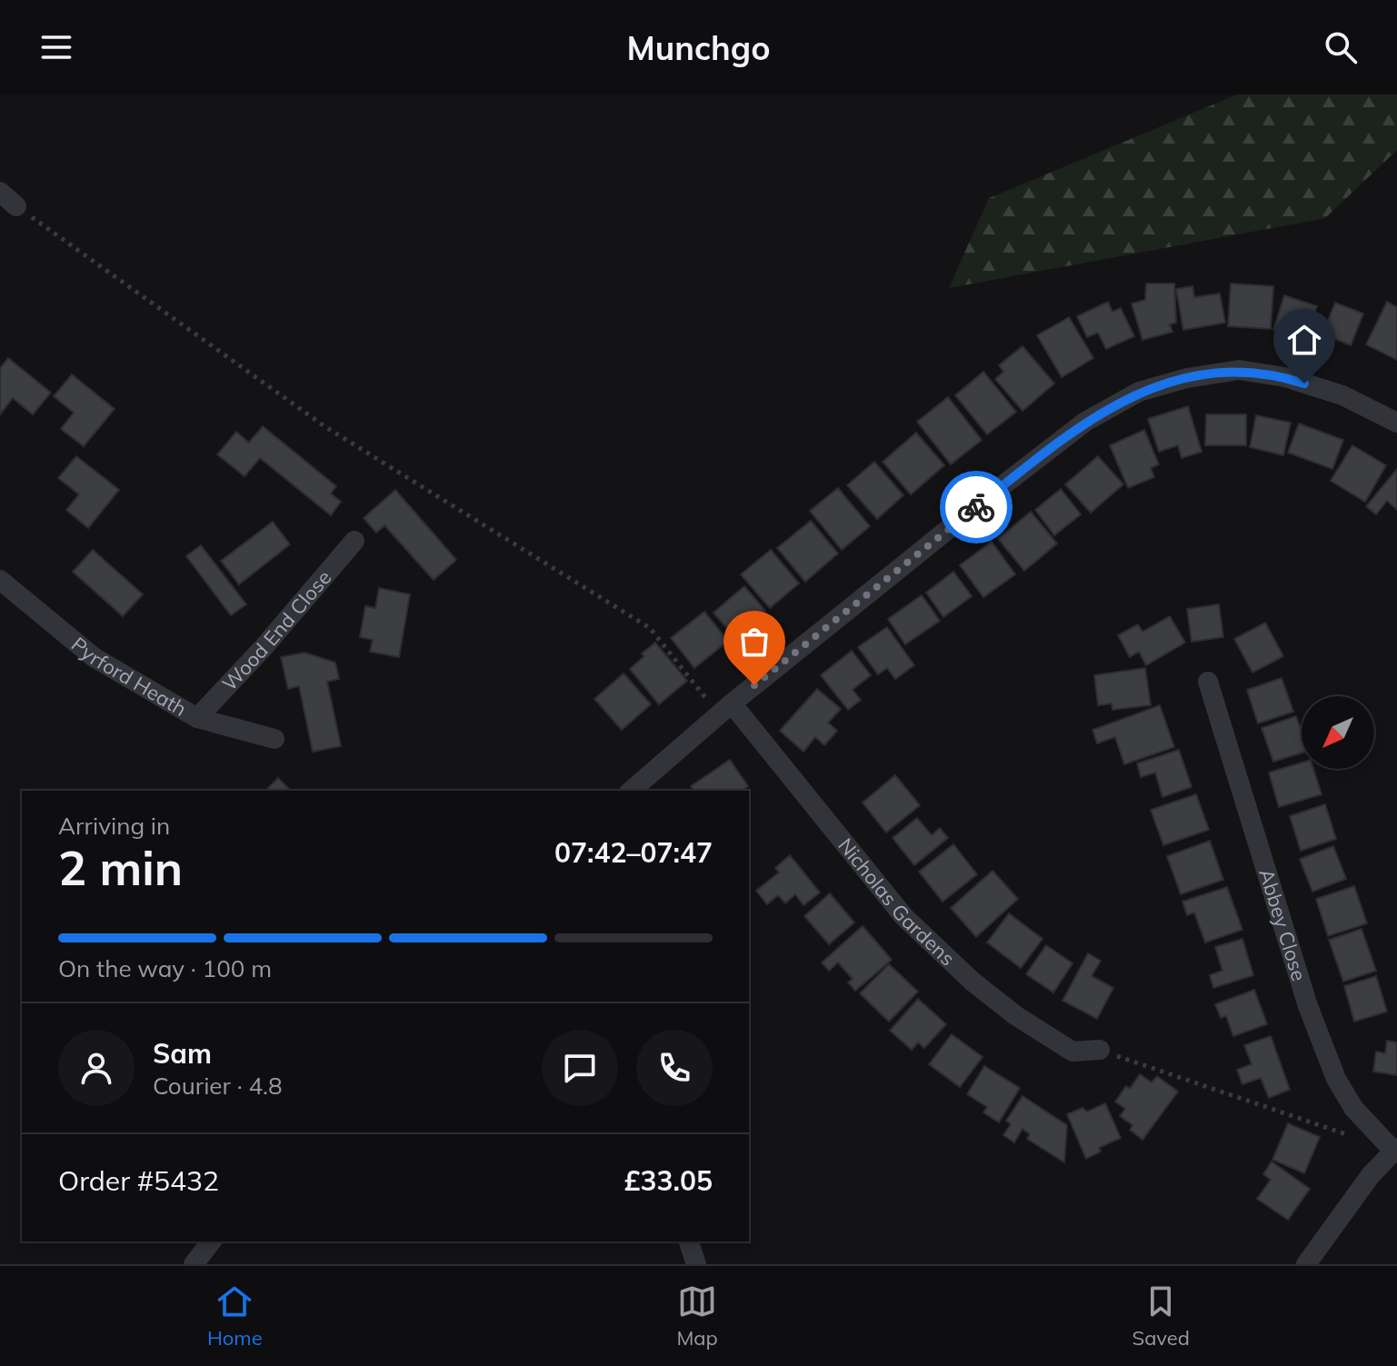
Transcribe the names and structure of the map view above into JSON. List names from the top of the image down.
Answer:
{
  "streets": {
    "street": [
      "Wood End Close",
      "Pyrford Heath",
      "Nicholas Gardens",
      "Abbey Close"
    ]
  },
  "crossings": [
    ["Wood End Close", "Pyrford Heath"]
  ],
  "north": "bottom left",
  "page": {
    "header": "Munchgo",
    "heading": ["2 min", "Arriving in", "07:42–07:47"],
    "panel": [
      "Sam",
      "Courier · 4.8",
      "Order #5432",
      "£33.05"
    ],
    "bar": "On the way · 100 m",
    "tabs": ["Home", "Map", "Saved"]
  }
}
